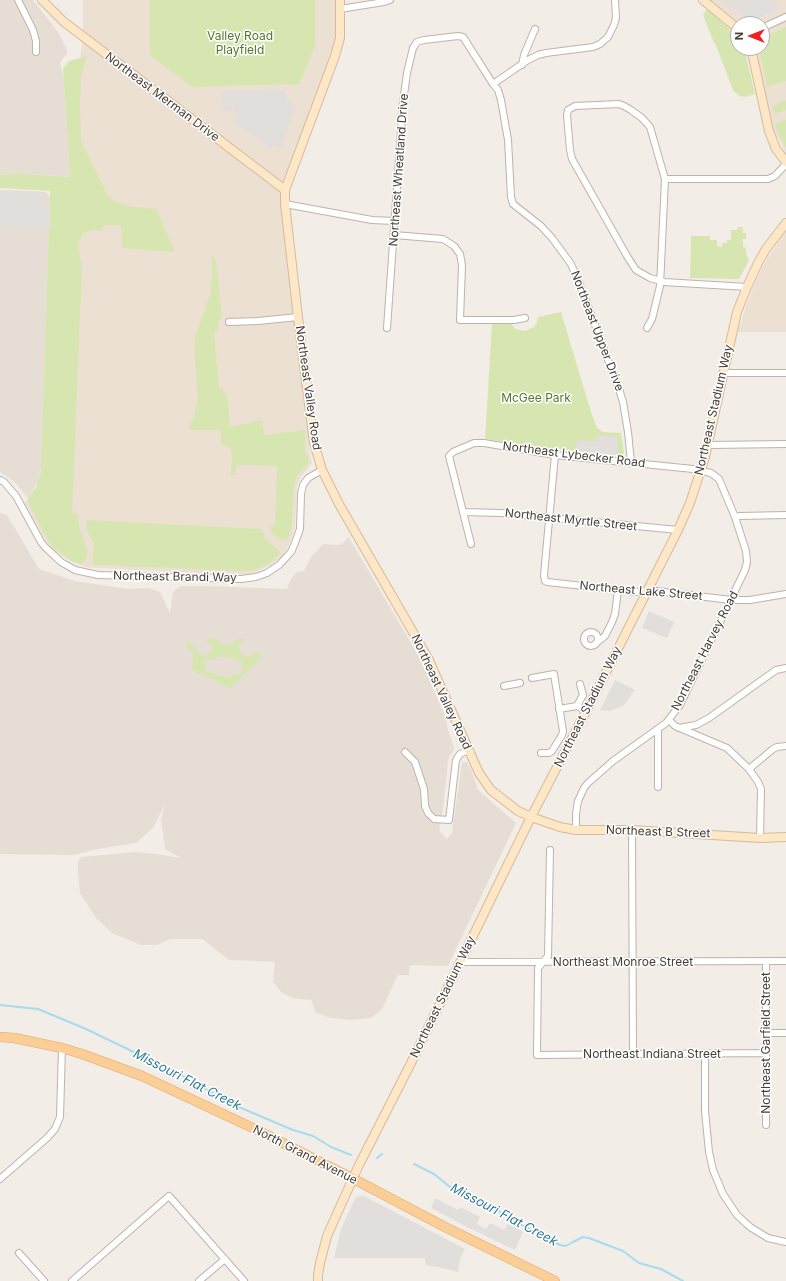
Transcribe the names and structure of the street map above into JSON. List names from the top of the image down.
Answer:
{
  "streets": {
    "main road": ["North Grand Avenue"],
    "street": [
      "Northeast Merman Drive",
      "Northeast Wheatland Drive",
      "Northeast Upper Drive",
      "Northeast Valley Road",
      "Northeast Stadium Way",
      "Northeast Lybecker Road",
      "Northeast Myrtle Street",
      "Northeast Brandi Way",
      "Northeast Lake Street",
      "Northeast Harvey Road",
      "Northeast B Street",
      "Northeast Monroe Street",
      "Northeast Garfield Street",
      "Northeast Indiana Street"
    ]
  },
  "crossings": [
    ["Northeast Merman Drive", "Northeast Valley Road"],
    ["Northeast Wheatland Drive", "Northeast Upper Drive"],
    ["Northeast Upper Drive", "Northeast Lybecker Road"],
    ["Northeast Valley Road", "Northeast Stadium Way"],
    ["Northeast Valley Road", "Northeast Brandi Way"],
    ["Northeast Valley Road", "Northeast B Street"],
    ["Northeast Stadium Way", "Northeast Lybecker Road"],
    ["Northeast Stadium Way", "Northeast Myrtle Street"],
    ["Northeast Stadium Way", "Northeast Lake Street"],
    ["Northeast Stadium Way", "Northeast Harvey Road"],
    ["Northeast Stadium Way", "Northeast B Street"],
    ["Northeast Stadium Way", "Northeast Monroe Street"],
    ["Northeast Stadium Way", "North Grand Avenue"],
    ["Northeast Lybecker Road", "Northeast Myrtle Street"],
    ["Northeast Lybecker Road", "Northeast Harvey Road"],
    ["Northeast Myrtle Street", "Northeast Lake Street"],
    ["Northeast Lake Street", "Northeast Harvey Road"],
    ["Northeast Harvey Road", "Northeast B Street"],
    ["Northeast Monroe Street", "Northeast Garfield Street"],
    ["Northeast Monroe Street", "Northeast Indiana Street"],
    ["Northeast Garfield Street", "Northeast Indiana Street"]
  ],
  "water": ["Missouri Flat Creek"],
  "parks": ["Valley Road Playfield", "McGee Park"],
  "north": "left"
}
